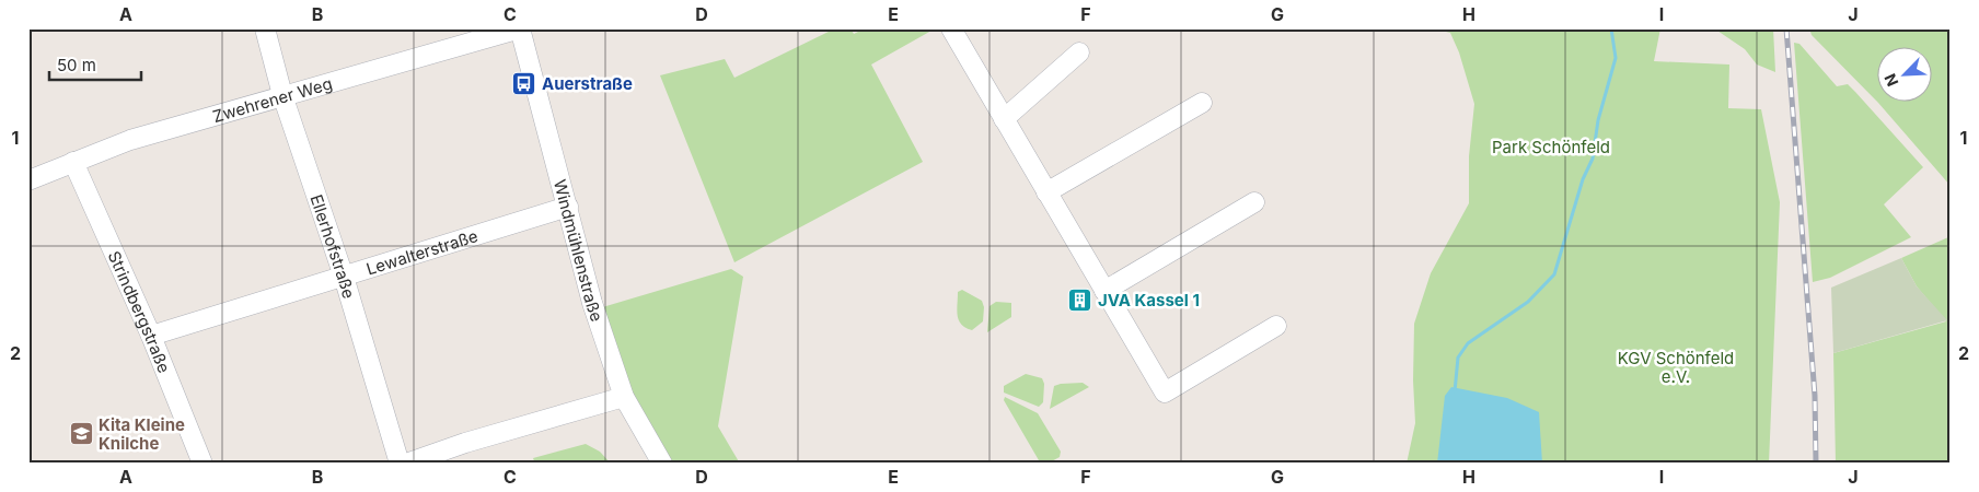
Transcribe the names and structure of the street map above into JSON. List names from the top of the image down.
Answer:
{
  "streets": {
    "street": [
      "Zwehrener Weg",
      "Ellerhofstraße",
      "Windmühlenstraße",
      "Lewalterstraße",
      "Strindbergstraße"
    ]
  },
  "crossings": [
    ["Zwehrener Weg", "Ellerhofstraße"],
    ["Zwehrener Weg", "Windmühlenstraße"],
    ["Zwehrener Weg", "Strindbergstraße"],
    ["Ellerhofstraße", "Lewalterstraße"],
    ["Windmühlenstraße", "Lewalterstraße"],
    ["Lewalterstraße", "Strindbergstraße"]
  ],
  "parks": ["Park Schönfeld", "KGV Schönfeld e.V."],
  "places": {
    "bus stop": ["Auerstraße"],
    "building": ["JVA Kassel 1"],
    "school or university": ["Kita Kleine Knilche"]
  },
  "scale_bar": "50 m",
  "north": "bottom left",
  "grid": {
    "columns": [
      "A",
      "B",
      "C",
      "D",
      "E",
      "F",
      "G",
      "H",
      "I",
      "J"
    ],
    "rows": ["1", "2"]
  }
}
